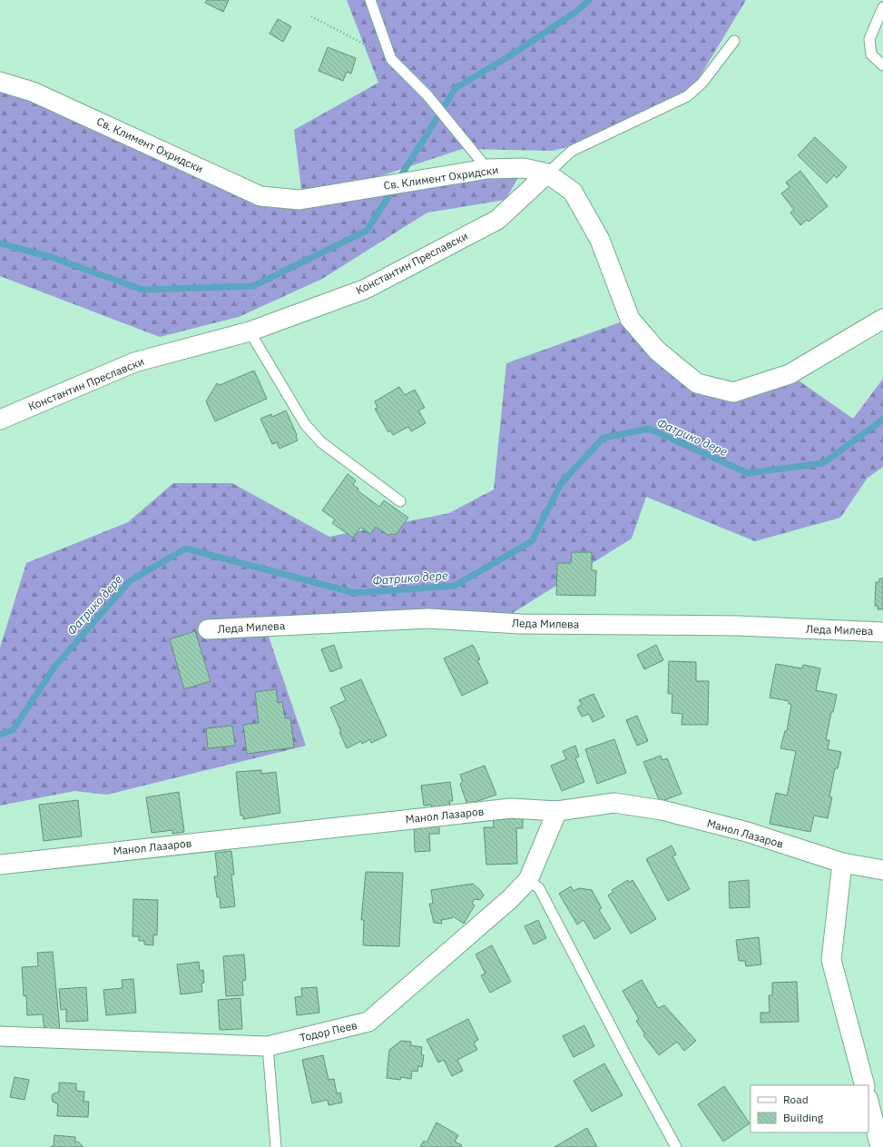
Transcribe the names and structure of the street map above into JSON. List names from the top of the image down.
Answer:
{
  "streets": {
    "street": [
      "Св. Климент Охридски",
      "Константин Преславски",
      "Леда Милева",
      "Манол Лазаров",
      "Тодор Пеев"
    ]
  },
  "crossings": [
    ["Св. Климент Охридски", "Константин Преславски"],
    ["Манол Лазаров", "Тодор Пеев"]
  ],
  "water": ["Фатрико дере"],
  "legend": ["Road", "Building"]
}
